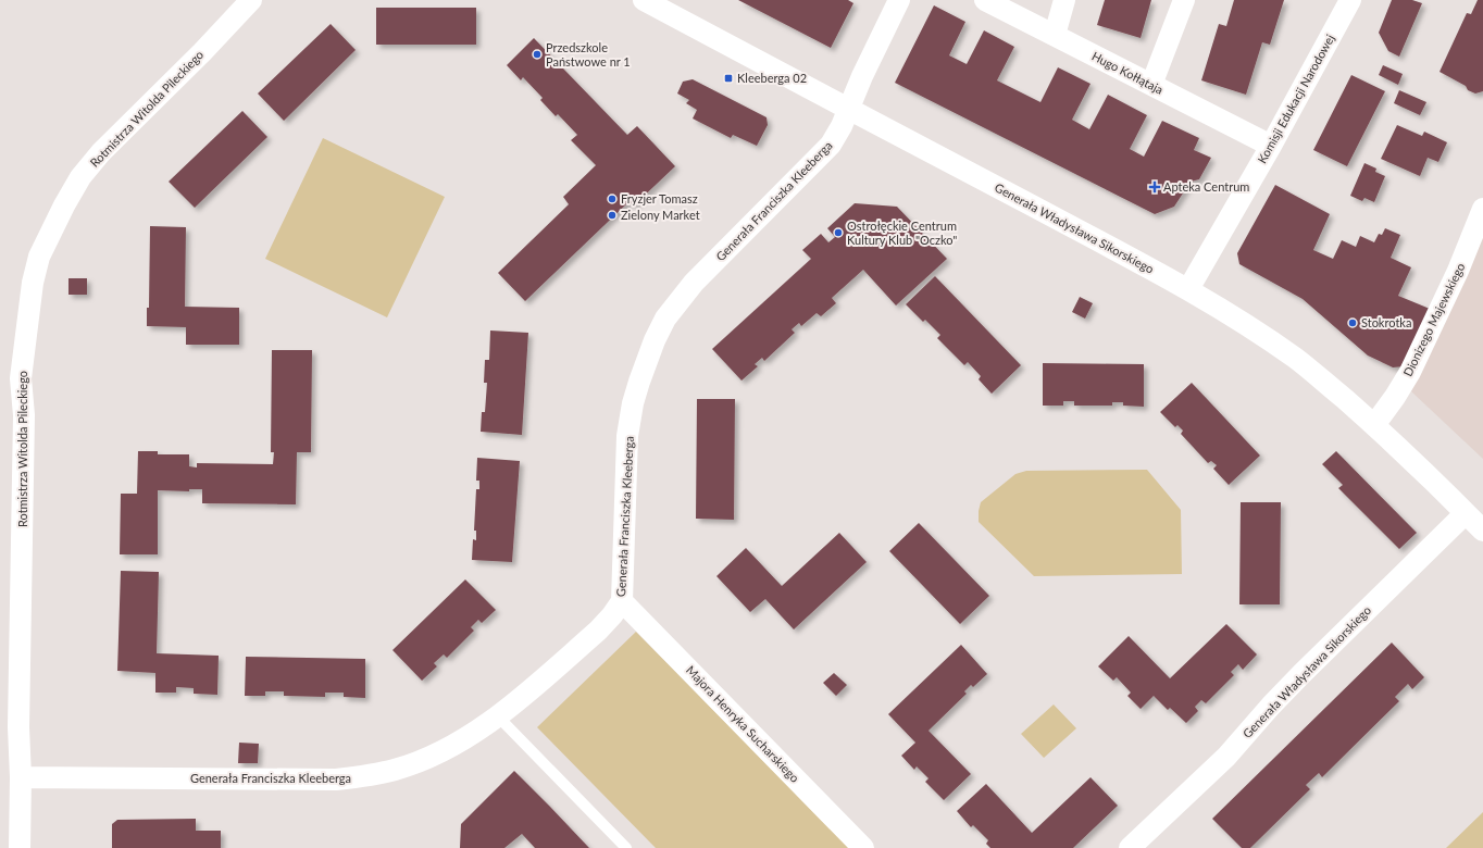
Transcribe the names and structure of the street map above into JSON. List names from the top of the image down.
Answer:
{
  "streets": {
    "street": [
      "Hugo Kołłątaja",
      "Komisji Edukacji Narodowej",
      "Rotmistrza Witolda Pileckiego",
      "Generała Franciszka Kleeberga",
      "Generała Władysława Sikorskiego",
      "Dionizego Majewskiego",
      "Majora Henryka Sucharskiego"
    ]
  },
  "crossings": [
    ["Hugo Kołłątaja", "Komisji Edukacji Narodowej"],
    ["Komisji Edukacji Narodowej", "Generała Władysława Sikorskiego"],
    ["Rotmistrza Witolda Pileckiego", "Generała Franciszka Kleeberga"],
    ["Generała Franciszka Kleeberga", "Generała Władysława Sikorskiego"],
    ["Generała Franciszka Kleeberga", "Majora Henryka Sucharskiego"],
    ["Generała Władysława Sikorskiego", "Dionizego Majewskiego"]
  ],
  "places": {
    "other": [
      "Przedszkole Państwowe nr 1",
      "Fryzjer Tomasz",
      "Zielony Market",
      "Ostrołęckie Centrum Kultury Klub \"Oczko\"",
      "Stokrotka"
    ],
    "transit": ["Kleeberga 02"],
    "health": ["Apteka Centrum"]
  }
}
